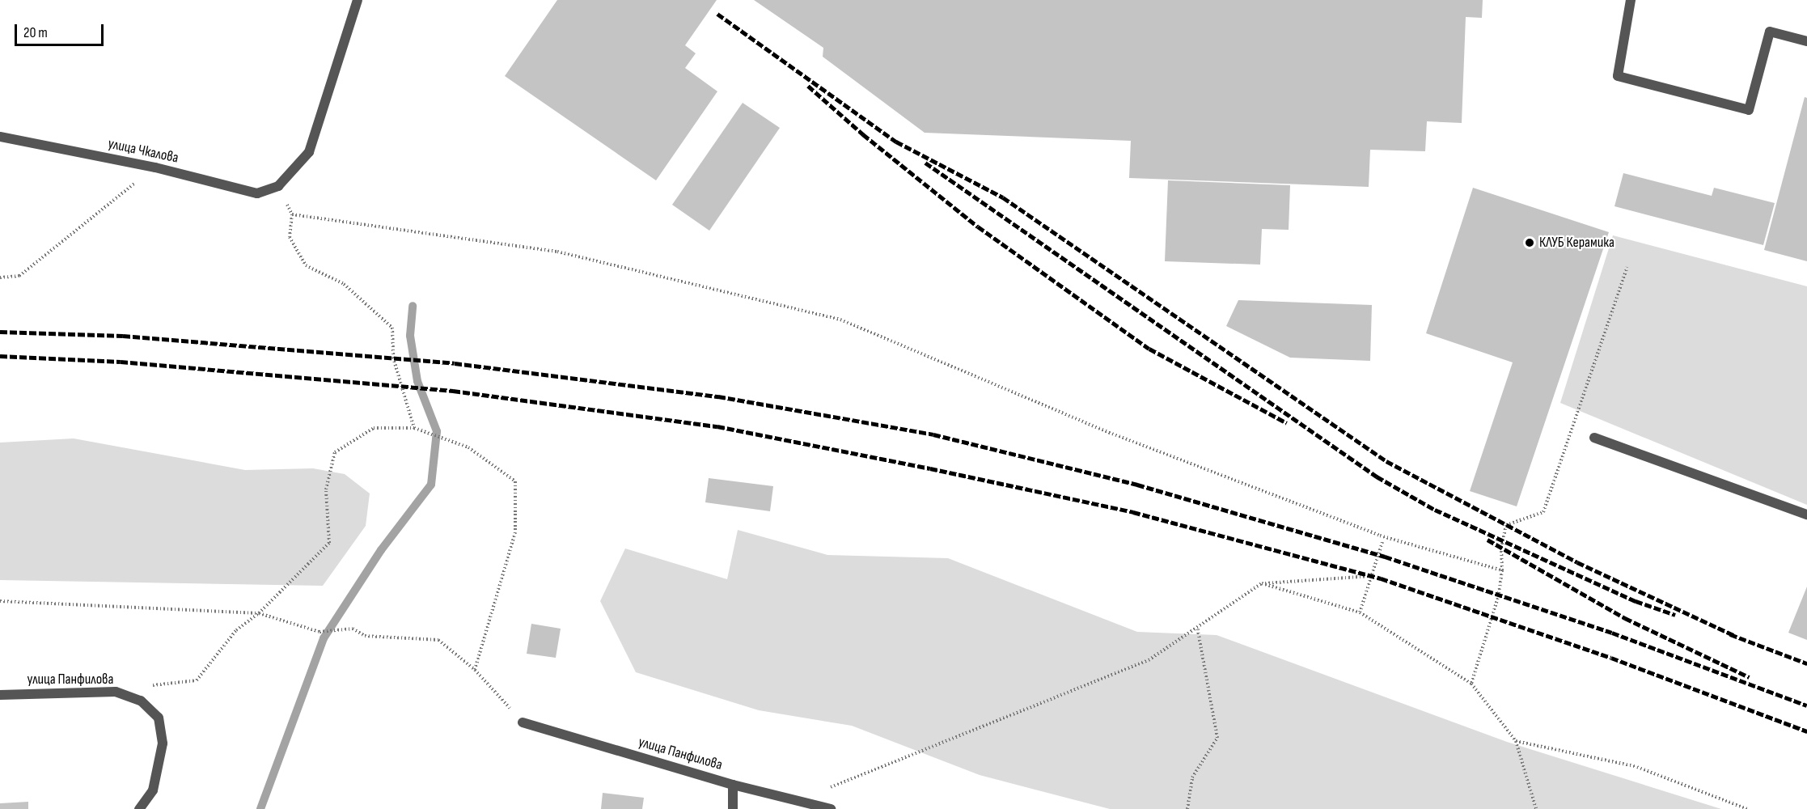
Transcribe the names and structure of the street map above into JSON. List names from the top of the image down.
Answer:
{
  "streets": {
    "street": ["улица Чкалова", "улица Панфилова"]
  },
  "places": ["КЛУБ Керамика"],
  "scale_bar": "20 m"
}
